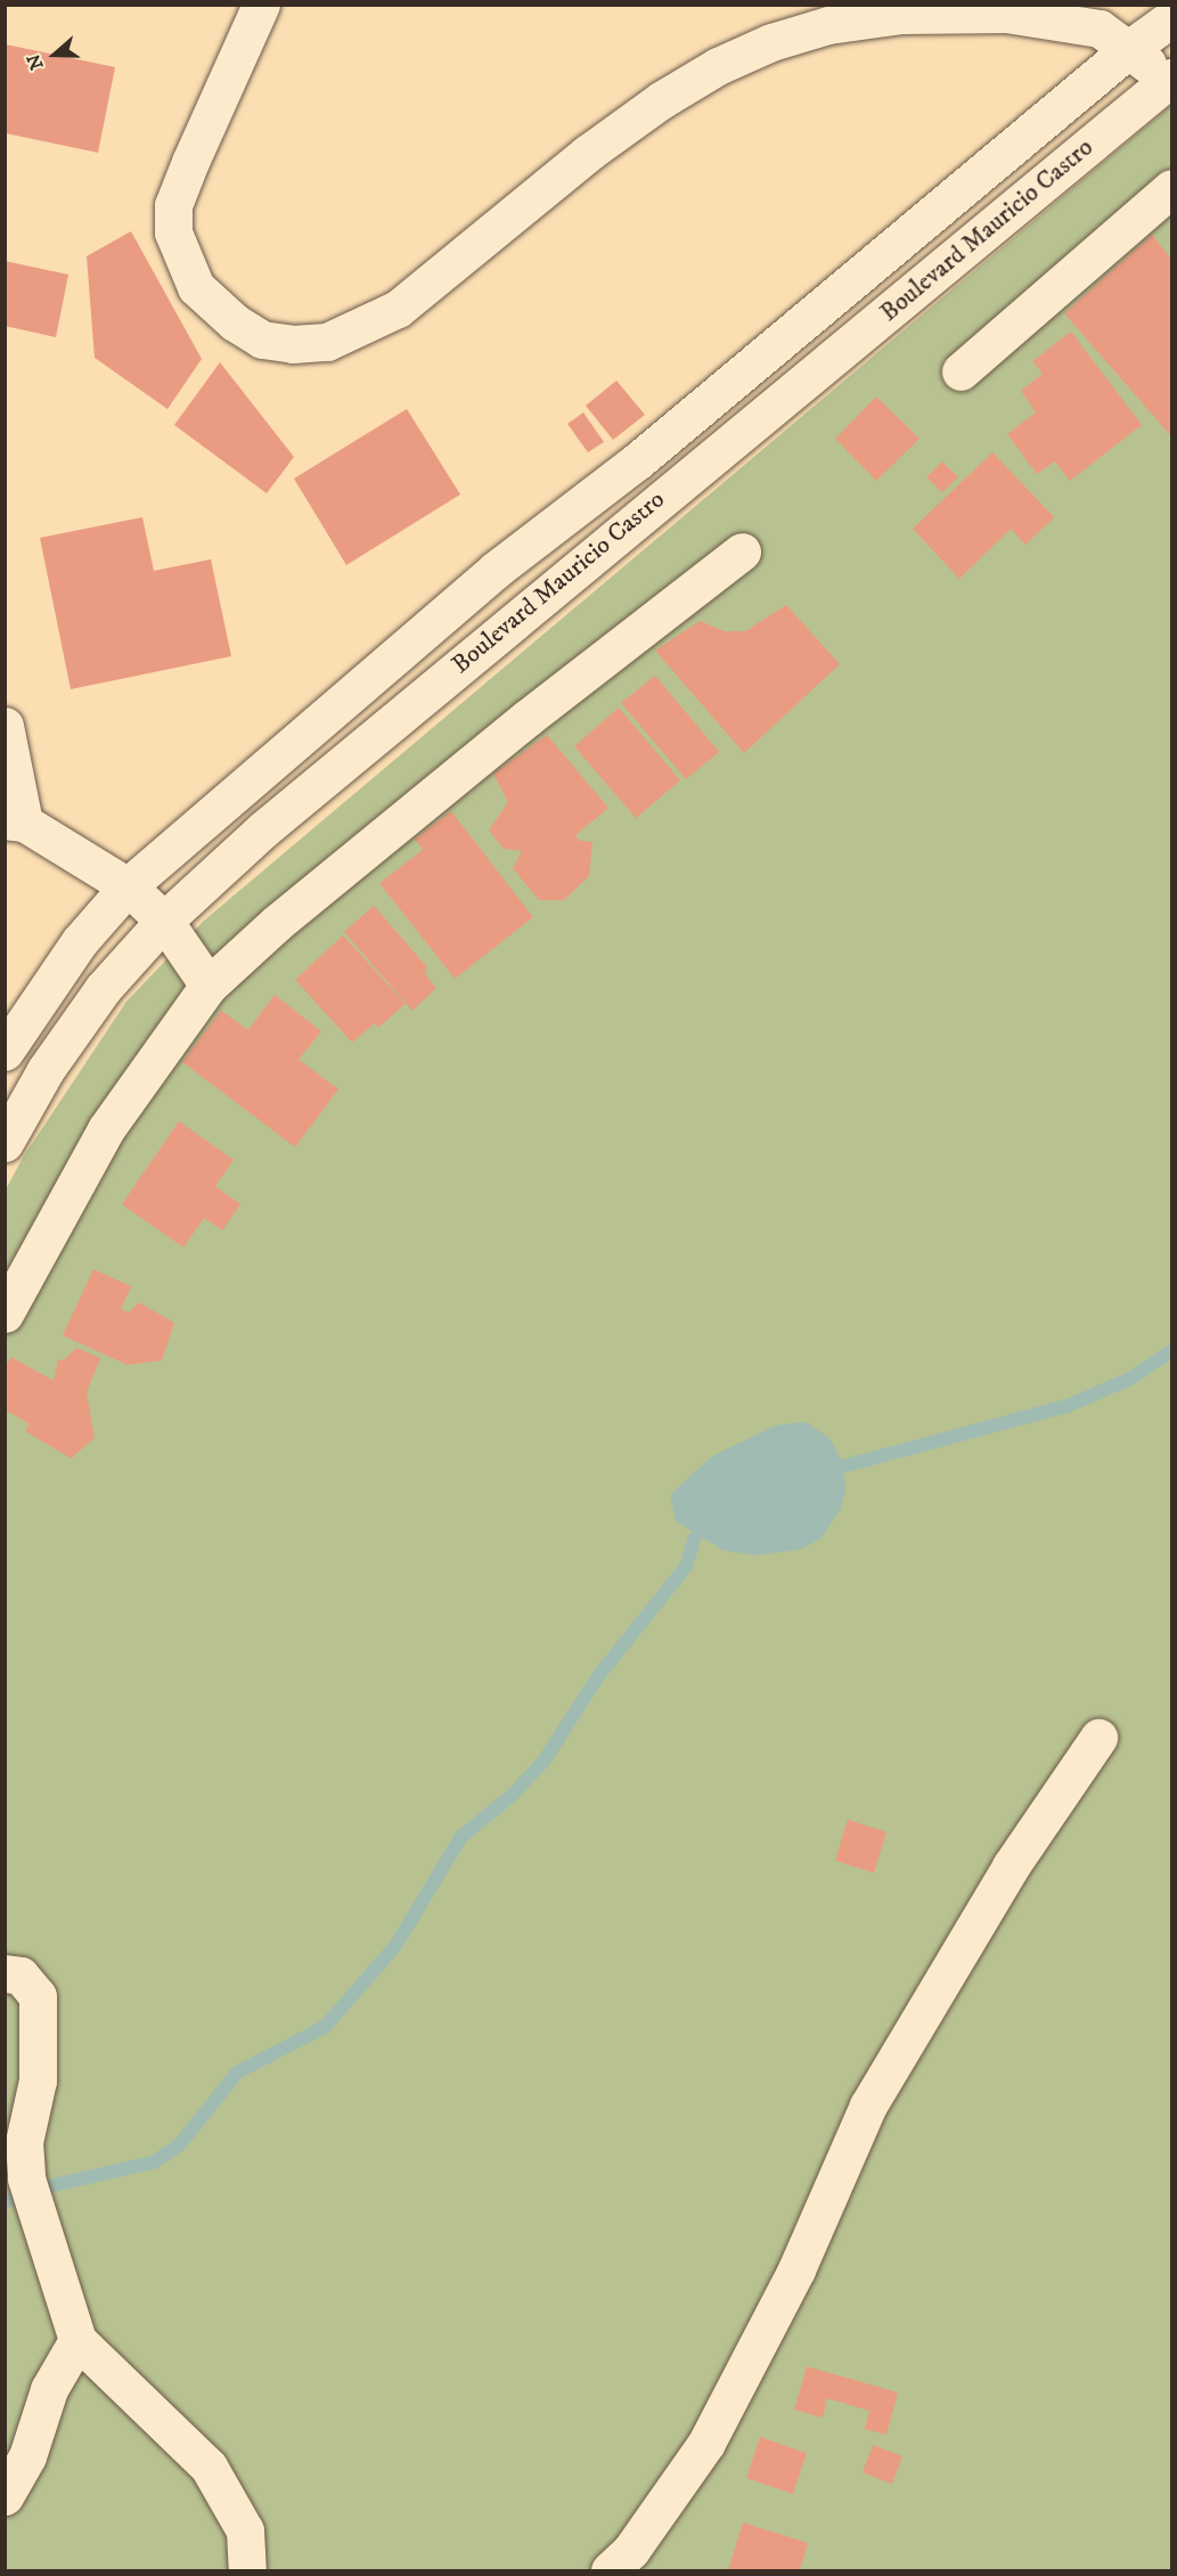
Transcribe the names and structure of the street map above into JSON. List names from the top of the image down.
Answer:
{
  "streets": {
    "street": ["Boulevard Mauricio Castro"]
  },
  "north": "left"
}
